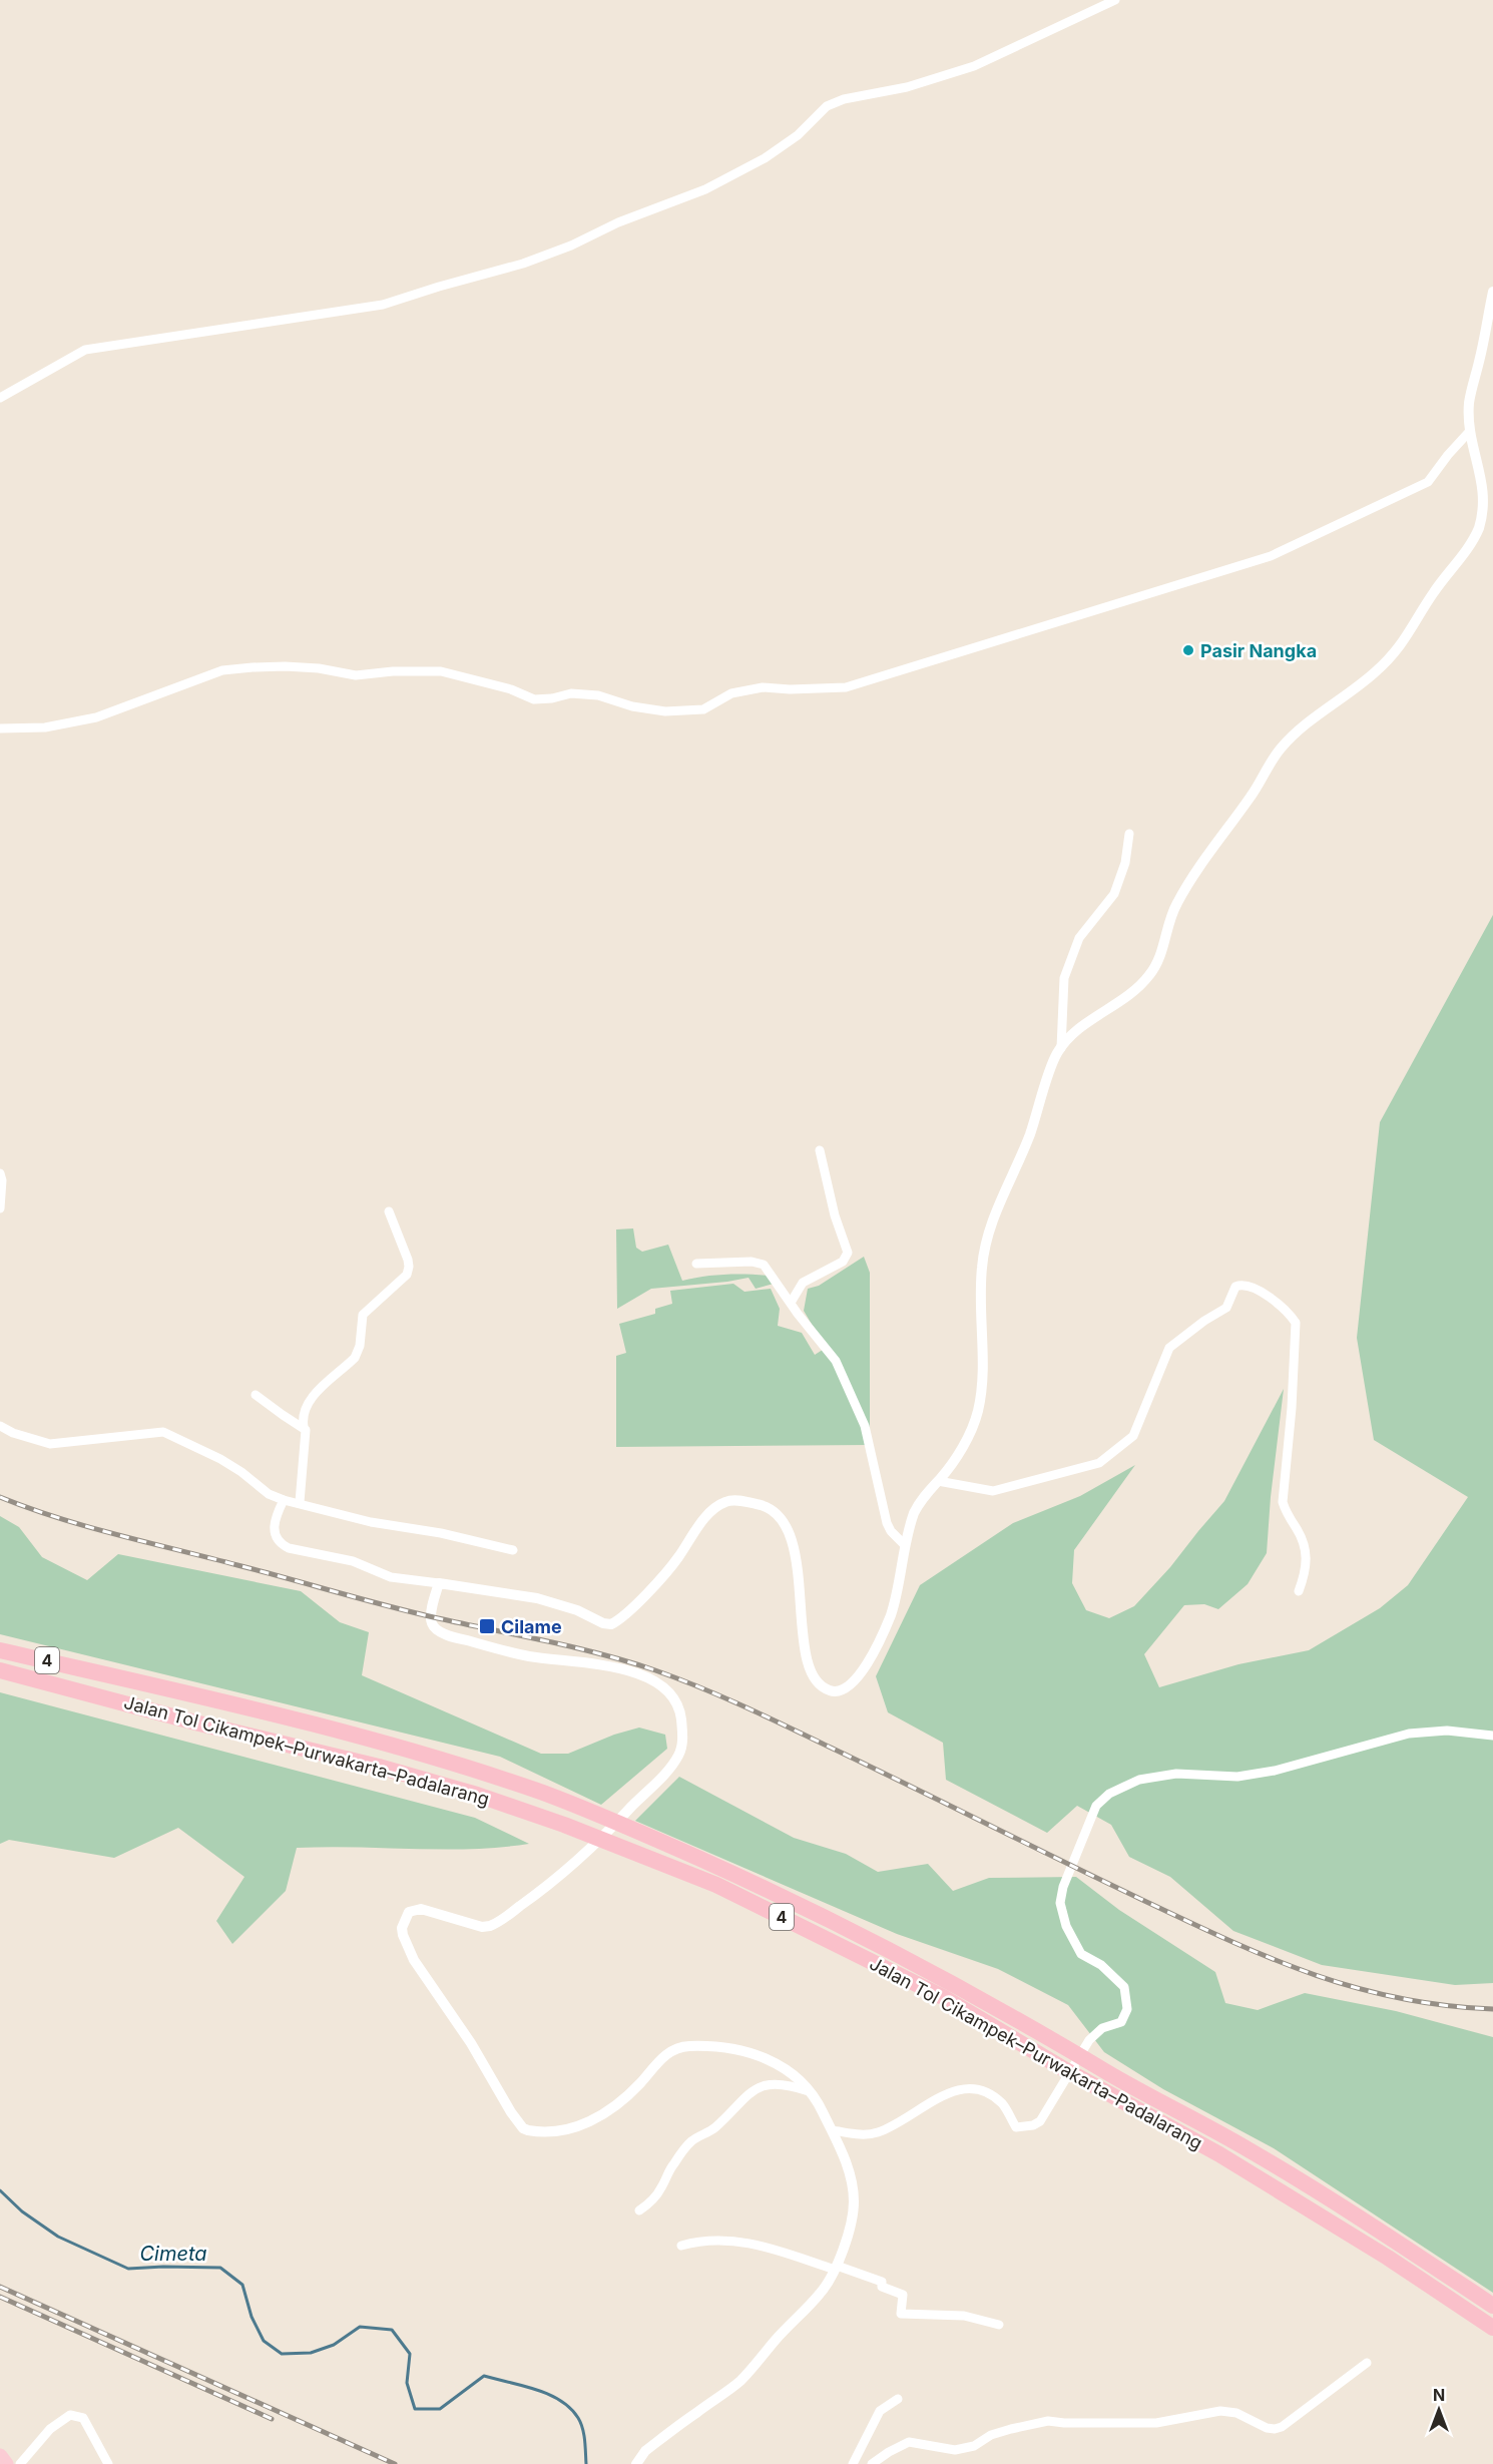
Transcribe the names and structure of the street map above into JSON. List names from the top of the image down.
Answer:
{
  "streets": {
    "highway": ["4", "Jalan Tol Cikampek–Purwakarta–Padalarang"]
  },
  "water": ["Cimeta"],
  "places": {
    "other": ["Pasir Nangka"],
    "transit": ["Cilame"]
  },
  "north": "top"
}
